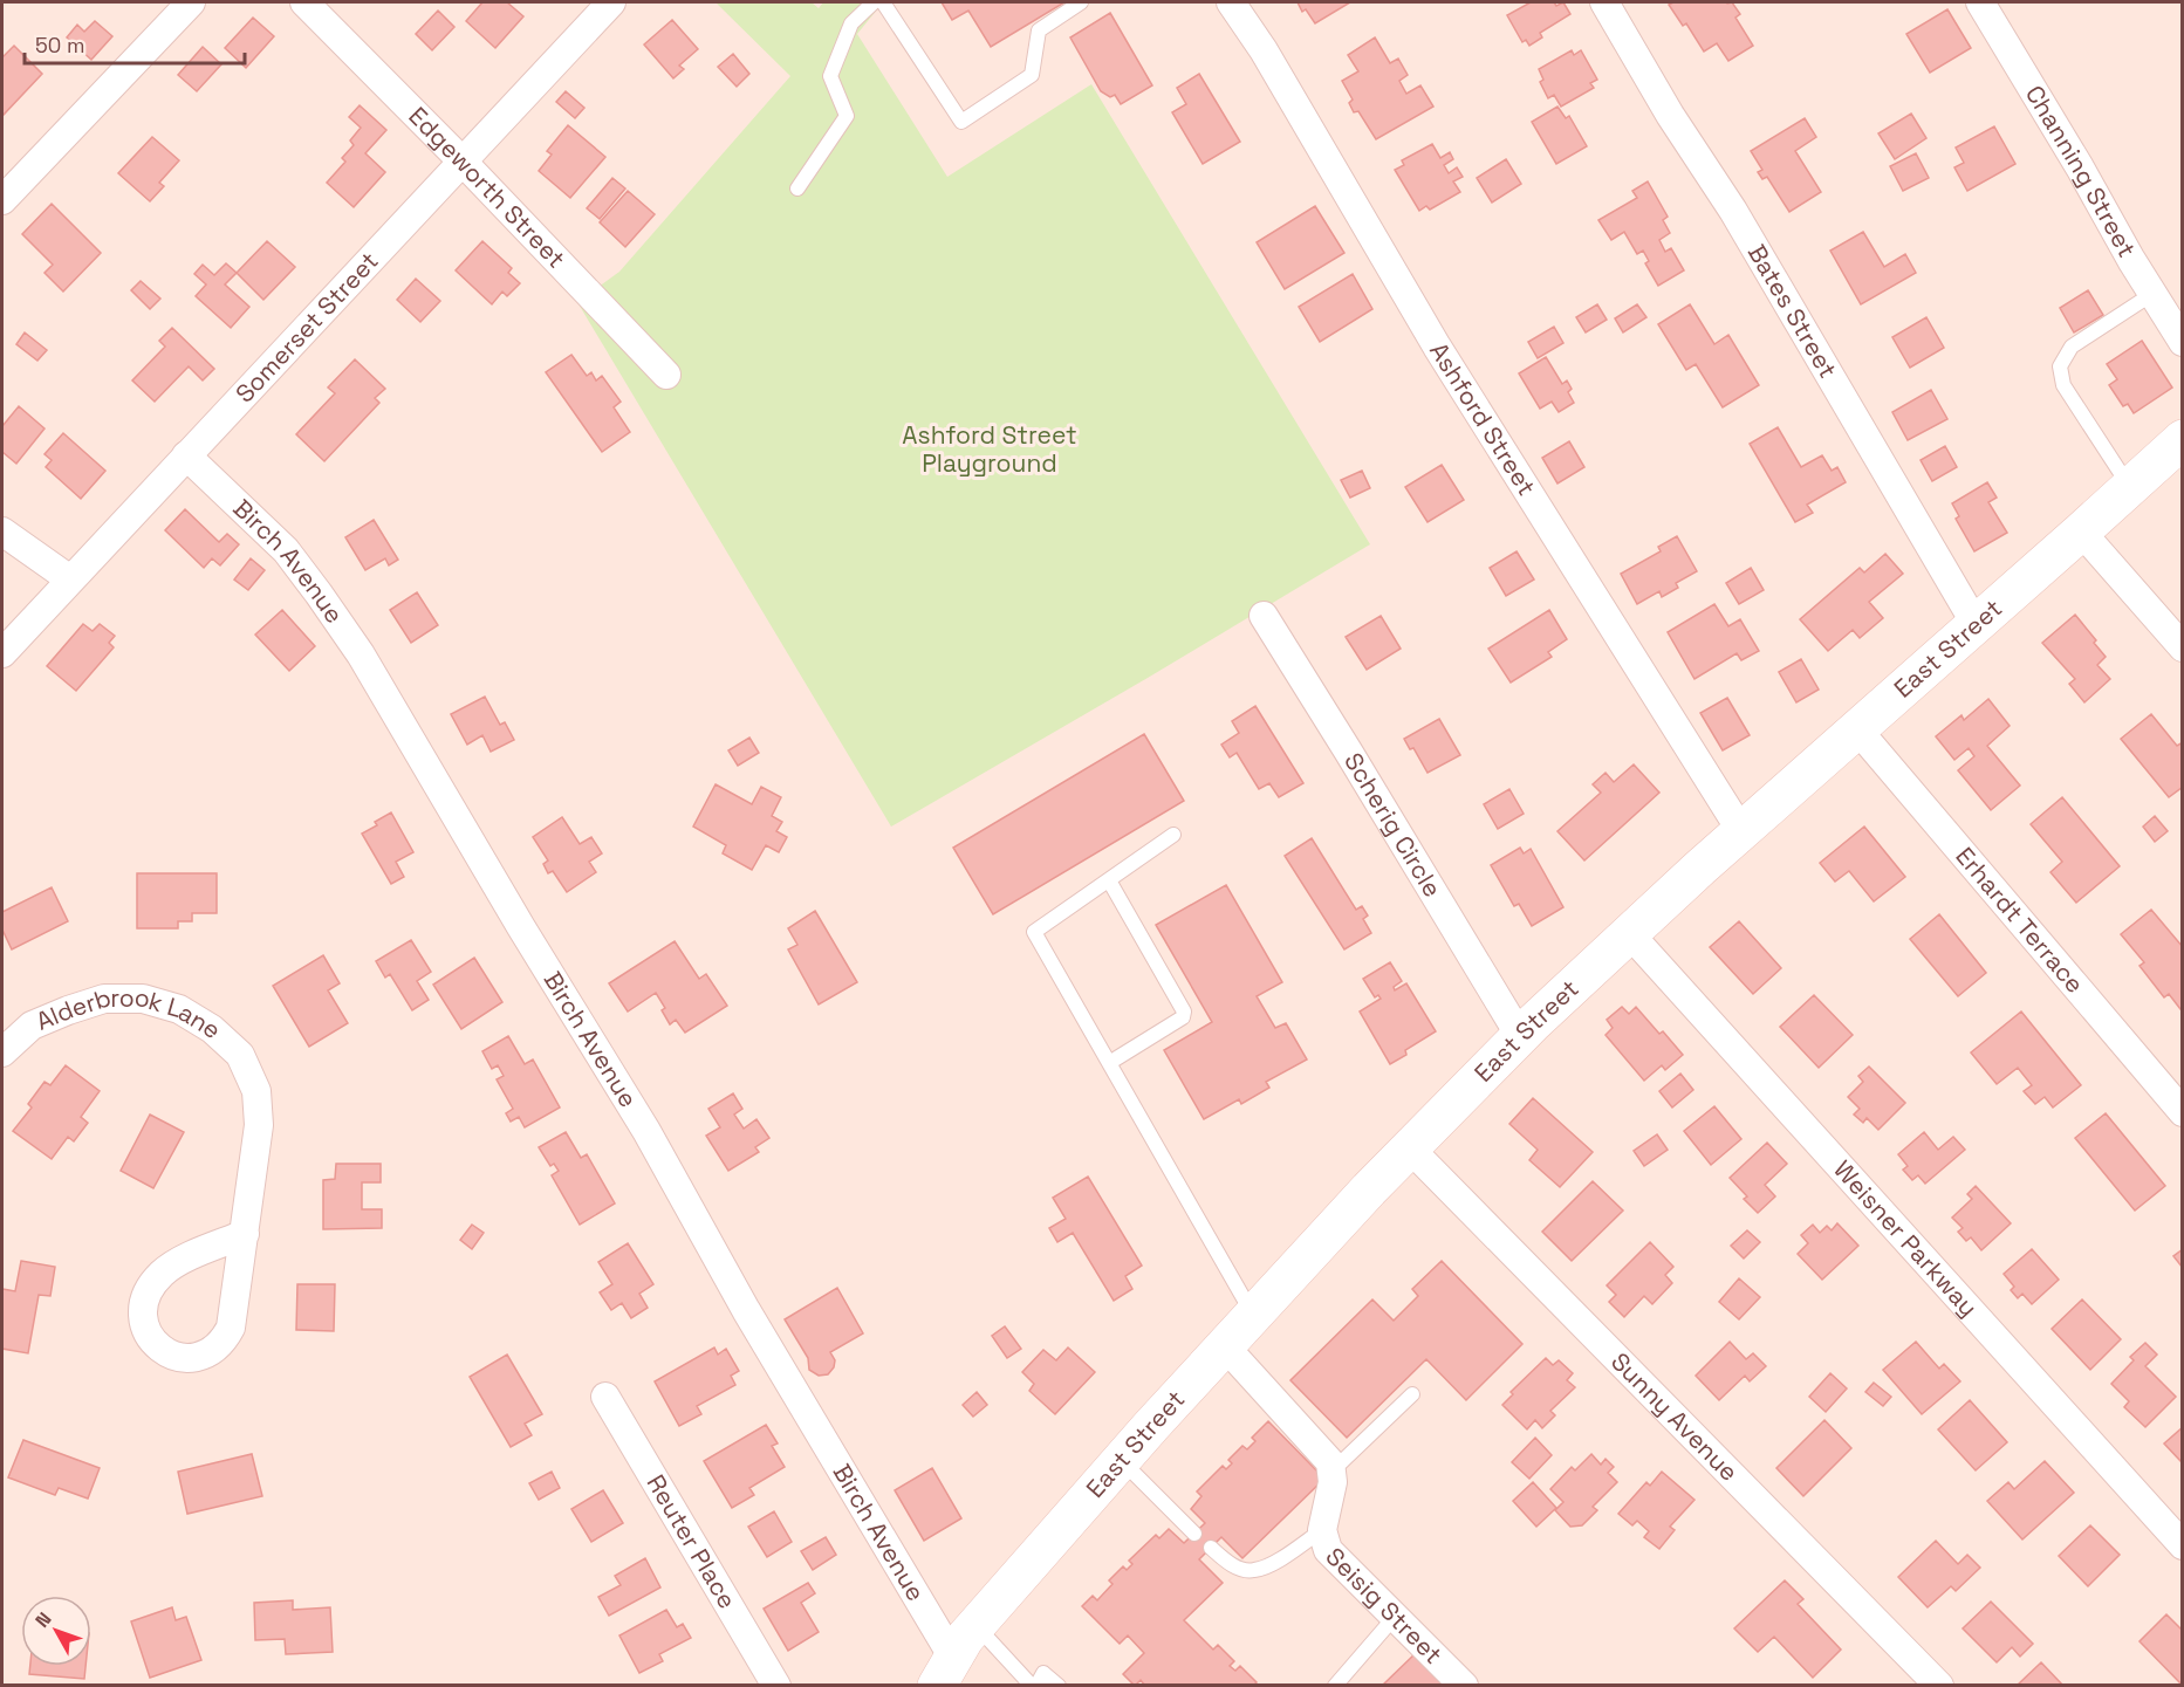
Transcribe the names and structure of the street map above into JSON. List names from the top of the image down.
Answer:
{
  "streets": {
    "main road": ["East Street"],
    "street": [
      "Channing Street",
      "Edgeworth Street",
      "Bates Street",
      "Somerset Street",
      "Ashford Street",
      "Birch Avenue",
      "Scherig Circle",
      "Erhardt Terrace",
      "Alderbrook Lane",
      "Weisner Parkway",
      "Sunny Avenue",
      "Reuter Place",
      "Seisig Street"
    ]
  },
  "crossings": [
    ["Edgeworth Street", "Somerset Street"],
    ["Bates Street", "East Street"],
    ["Somerset Street", "Birch Avenue"],
    ["Ashford Street", "East Street"],
    ["Birch Avenue", "East Street"],
    ["East Street", "Scherig Circle"],
    ["East Street", "Erhardt Terrace"],
    ["East Street", "Weisner Parkway"],
    ["East Street", "Sunny Avenue"]
  ],
  "parks": ["Ashford Street Playground"],
  "scale_bar": "50 m",
  "north": "top left"
}
